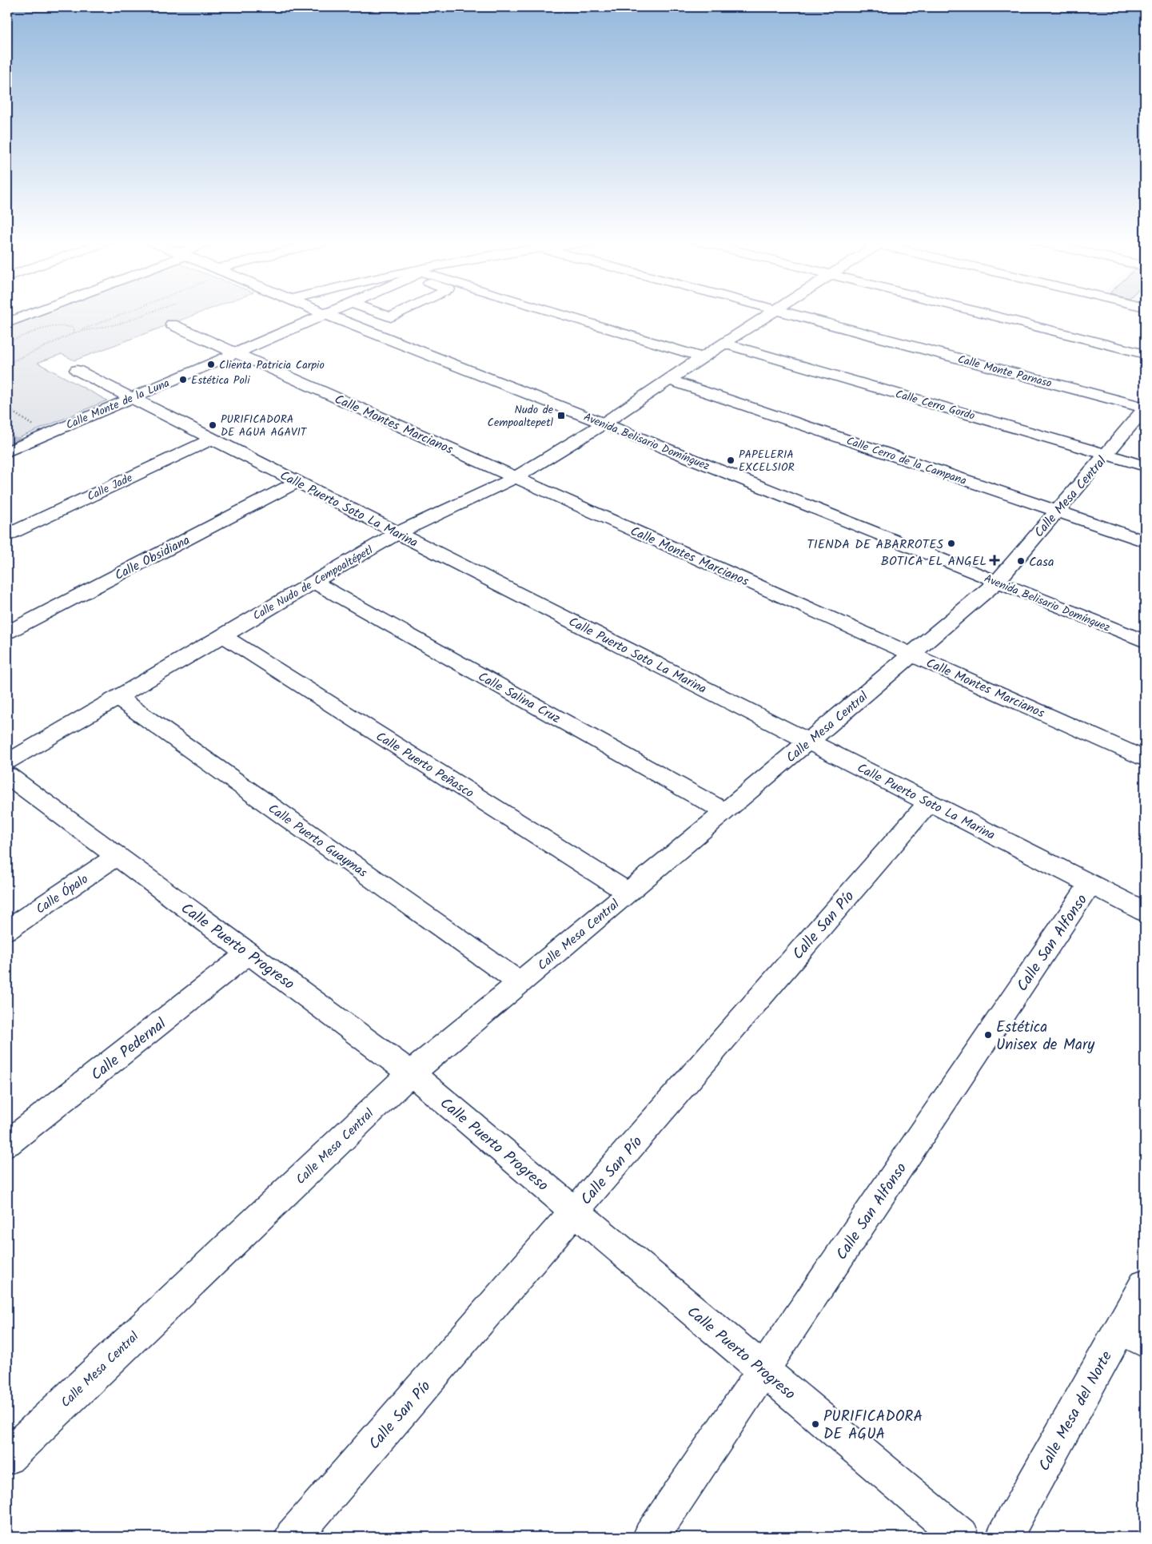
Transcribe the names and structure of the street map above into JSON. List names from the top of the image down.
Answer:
{
  "streets": {
    "street": [
      "Calle Monte Parnaso",
      "Calle Monte de la Luna",
      "Calle Cerro Gordo",
      "Calle Montes Marcianos",
      "Avenida Belisario Domínguez",
      "Calle Cerro de la Campana",
      "Calle Jade",
      "Calle Mesa Central",
      "Calle Puerto Soto La Marina",
      "Calle Obsidiana",
      "Calle Nudo de Cempoaltépetl",
      "Calle Salina Cruz",
      "Calle Puerto Peñasco",
      "Calle Puerto Guaymas",
      "Calle Ópalo",
      "Calle San Pío",
      "Calle San Alfonso",
      "Calle Puerto Progreso",
      "Calle Pedernal",
      "Calle Mesa del Norte"
    ]
  },
  "crossings": [
    ["Calle Monte Parnaso", "Calle Mesa Central"],
    ["Calle Monte de la Luna", "Calle Montes Marcianos"],
    ["Calle Monte de la Luna", "Avenida Belisario Domínguez"],
    ["Calle Monte de la Luna", "Calle Puerto Soto La Marina"],
    ["Calle Cerro Gordo", "Calle Mesa Central"],
    ["Calle Cerro Gordo", "Calle Nudo de Cempoaltépetl"],
    ["Calle Montes Marcianos", "Calle Mesa Central"],
    ["Calle Montes Marcianos", "Calle Nudo de Cempoaltépetl"],
    ["Avenida Belisario Domínguez", "Calle Mesa Central"],
    ["Avenida Belisario Domínguez", "Calle Nudo de Cempoaltépetl"],
    ["Calle Cerro de la Campana", "Calle Mesa Central"],
    ["Calle Cerro de la Campana", "Calle Nudo de Cempoaltépetl"],
    ["Calle Jade", "Calle Puerto Soto La Marina"],
    ["Calle Mesa Central", "Calle Puerto Soto La Marina"],
    ["Calle Mesa Central", "Calle Salina Cruz"],
    ["Calle Mesa Central", "Calle Puerto Peñasco"],
    ["Calle Mesa Central", "Calle Puerto Guaymas"],
    ["Calle Mesa Central", "Calle Puerto Progreso"],
    ["Calle Puerto Soto La Marina", "Calle Obsidiana"],
    ["Calle Puerto Soto La Marina", "Calle Nudo de Cempoaltépetl"],
    ["Calle Puerto Soto La Marina", "Calle San Pío"],
    ["Calle Puerto Soto La Marina", "Calle San Alfonso"],
    ["Calle Nudo de Cempoaltépetl", "Calle Salina Cruz"],
    ["Calle Nudo de Cempoaltépetl", "Calle Puerto Peñasco"],
    ["Calle Nudo de Cempoaltépetl", "Calle Puerto Guaymas"],
    ["Calle Ópalo", "Calle Puerto Progreso"],
    ["Calle San Pío", "Calle Puerto Progreso"],
    ["Calle San Alfonso", "Calle Puerto Progreso"],
    ["Calle Puerto Progreso", "Calle Pedernal"]
  ],
  "places": {
    "other": [
      "Clienta Patricia Carpio",
      "Estética Poli",
      "PURIFICADORA DE AGUA AGAVIT",
      "PAPELERIA EXCELSIOR",
      "TIENDA DE ABARROTES",
      "Casa",
      "Estética Unisex de Mary",
      "PURIFICADORA DE AGUA"
    ],
    "transit": ["Nudo de Cempoaltepetl"],
    "health": ["BOTICA EL ANGEL"]
  }
}
